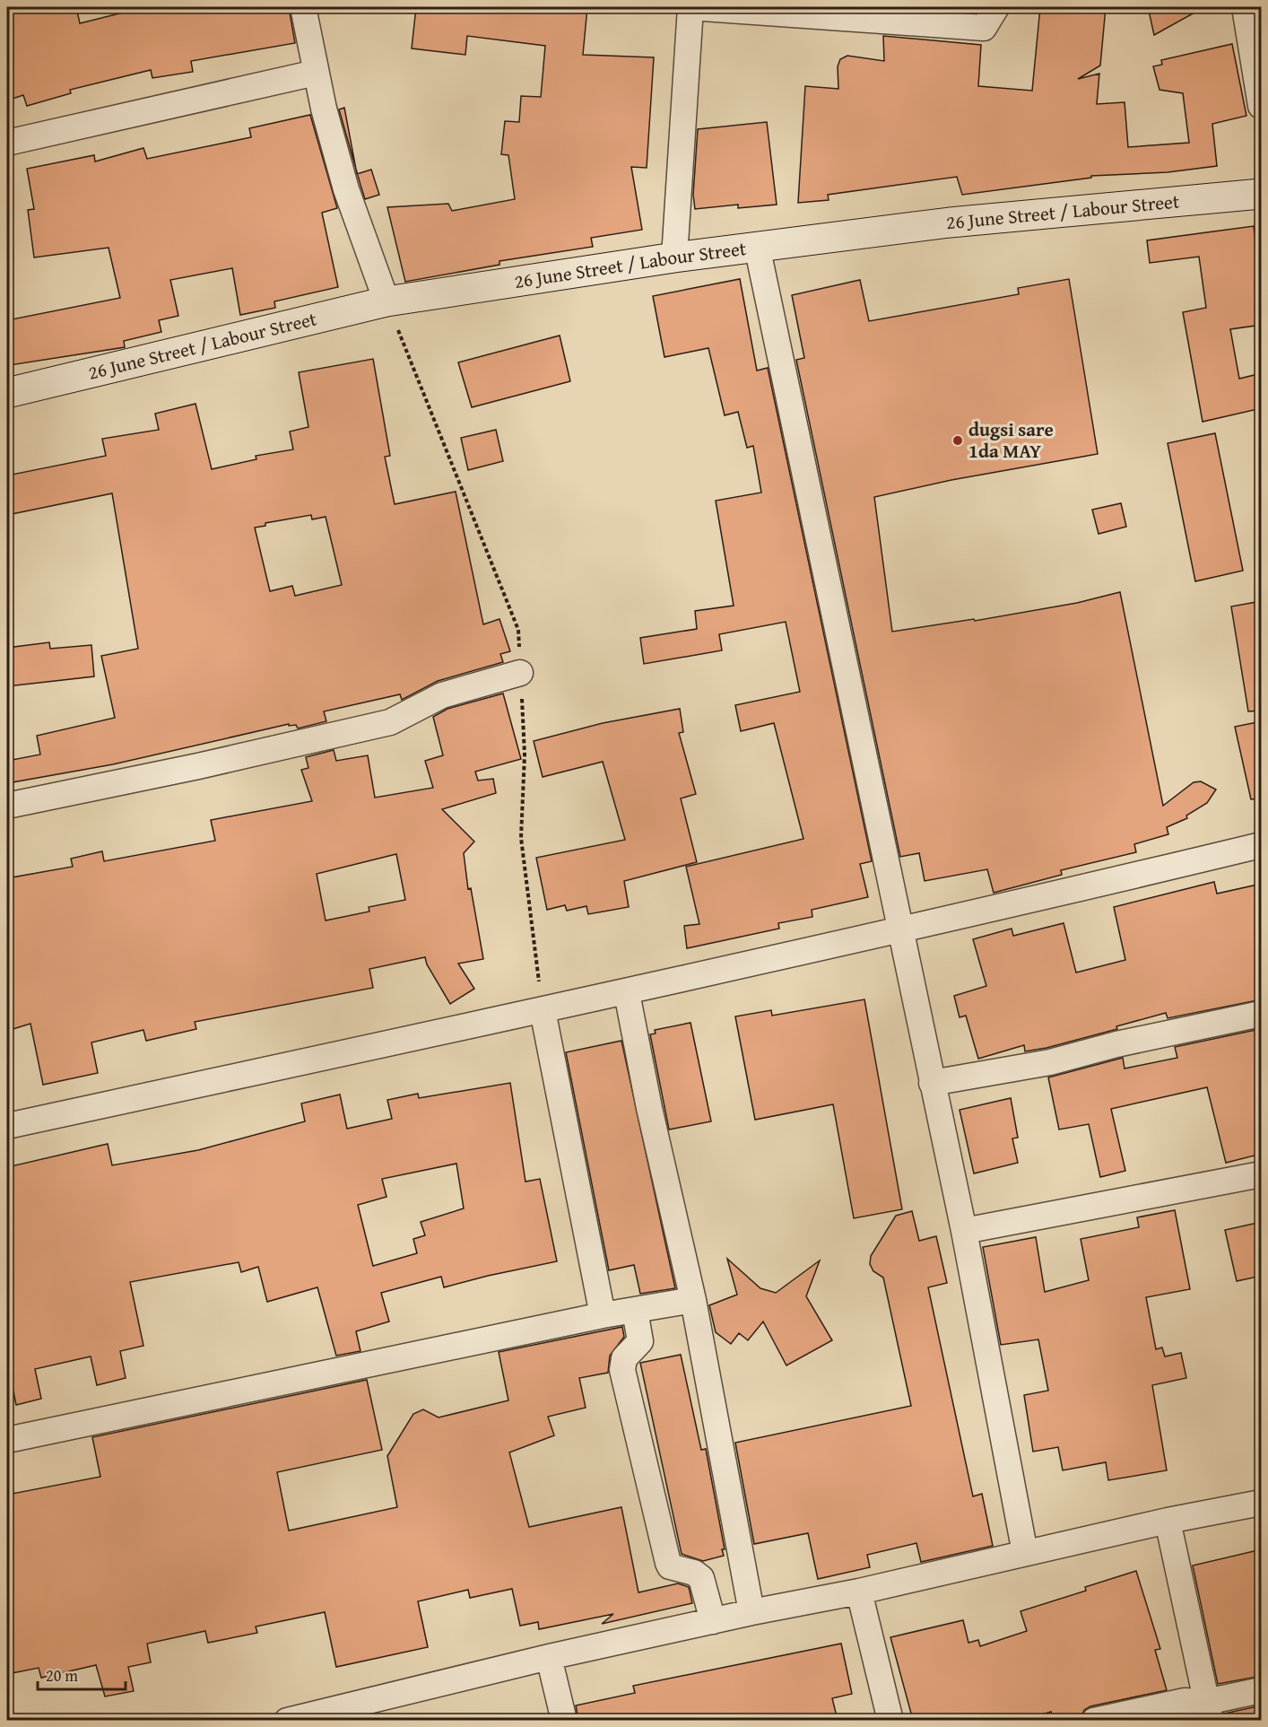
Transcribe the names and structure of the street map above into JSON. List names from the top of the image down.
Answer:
{
  "streets": {
    "street": ["26 June Street / Labour Street"]
  },
  "places": ["dugsi sare 1da MAY"],
  "scale_bar": "20 m"
}
